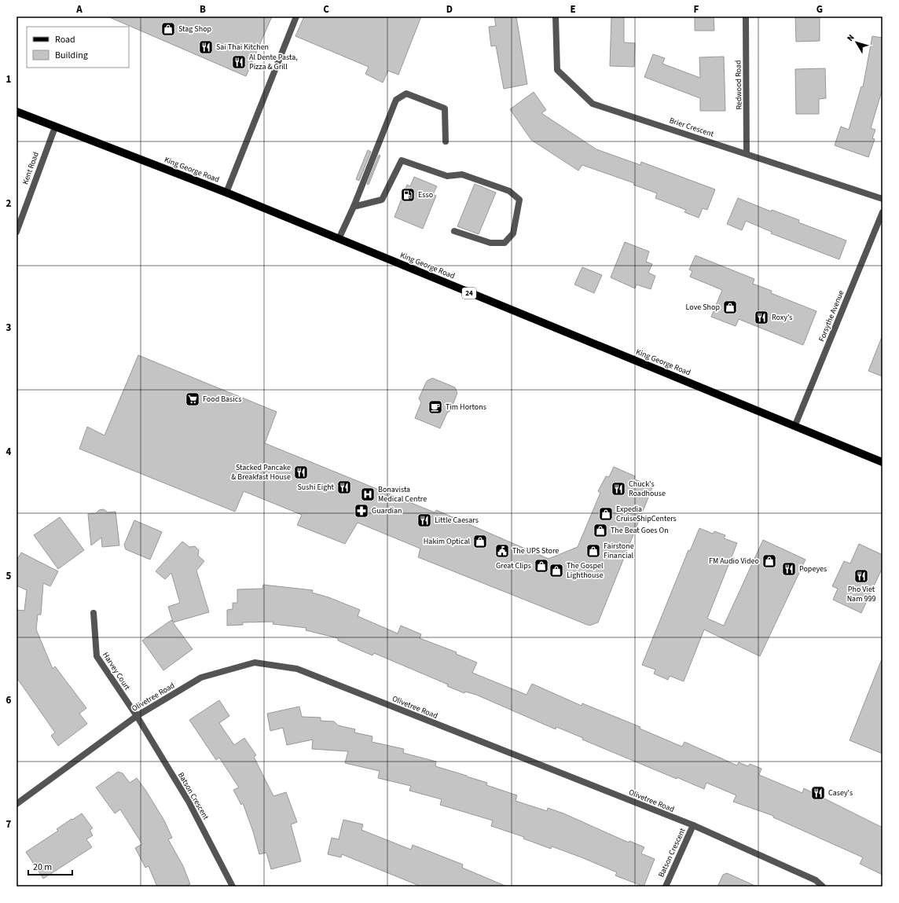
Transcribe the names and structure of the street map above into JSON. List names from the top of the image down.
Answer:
{
  "streets": {
    "main road": ["King George Road", "24"],
    "street": [
      "Redwood Road",
      "Brier Crescent",
      "Kent Road",
      "Forsythe Avenue",
      "Harvey Court",
      "Olivetree Road",
      "Batson Crescent"
    ]
  },
  "crossings": [
    ["Redwood Road", "Brier Crescent"],
    ["Kent Road", "King George Road"],
    ["King George Road", "Forsythe Avenue"],
    ["Harvey Court", "Olivetree Road"],
    ["Harvey Court", "Batson Crescent"],
    ["Olivetree Road", "Batson Crescent"]
  ],
  "places": {
    "shop": [
      "Stag Shop",
      "Love Shop",
      "Expedia CruiseShipCenters",
      "The Beat Goes On",
      "Hakim Optical",
      "Fairstone Financial",
      "FM Audio Video",
      "Great Clips",
      "The Gospel Lighthouse"
    ],
    "restaurant": [
      "Sai Thai Kitchen",
      "Al Dente Pasta, Pizza & Grill",
      "Roxy's",
      "Stacked Pancake & Breakfast House",
      "Sushi Eight",
      "Chuck's Roadhouse",
      "Little Caesars",
      "Popeyes",
      "Pho Viet Nam 999",
      "Casey's"
    ],
    "fuel station": ["Esso"],
    "supermarket": ["Food Basics"],
    "cafe": ["Tim Hortons"],
    "hospital": ["Bonavista Medical Centre"],
    "pharmacy": ["Guardian"],
    "public building": ["The UPS Store"]
  },
  "legend": ["Road", "Building"],
  "scale_bar": "20 m",
  "north": "top left",
  "grid": {
    "columns": [
      "A",
      "B",
      "C",
      "D",
      "E",
      "F",
      "G"
    ],
    "rows": [
      "1",
      "2",
      "3",
      "4",
      "5",
      "6",
      "7"
    ]
  }
}
